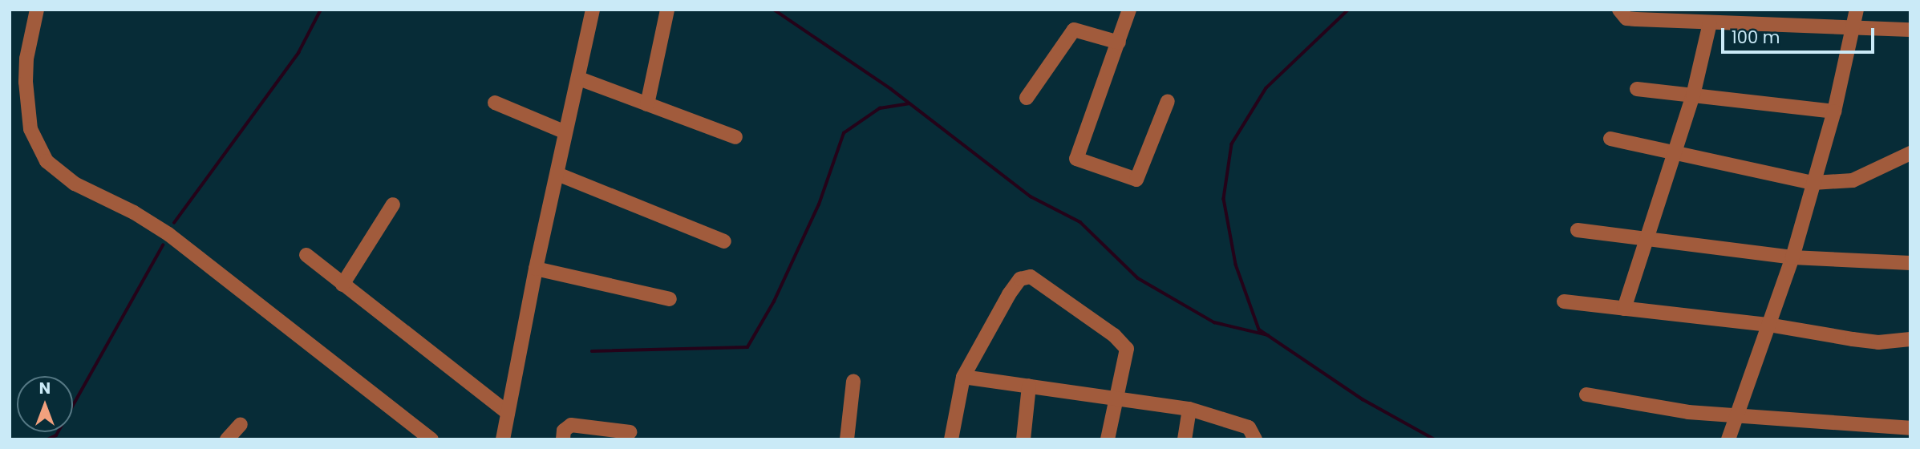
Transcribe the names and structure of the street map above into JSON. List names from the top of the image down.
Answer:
{
  "scale_bar": "100 m",
  "north": "top"
}
